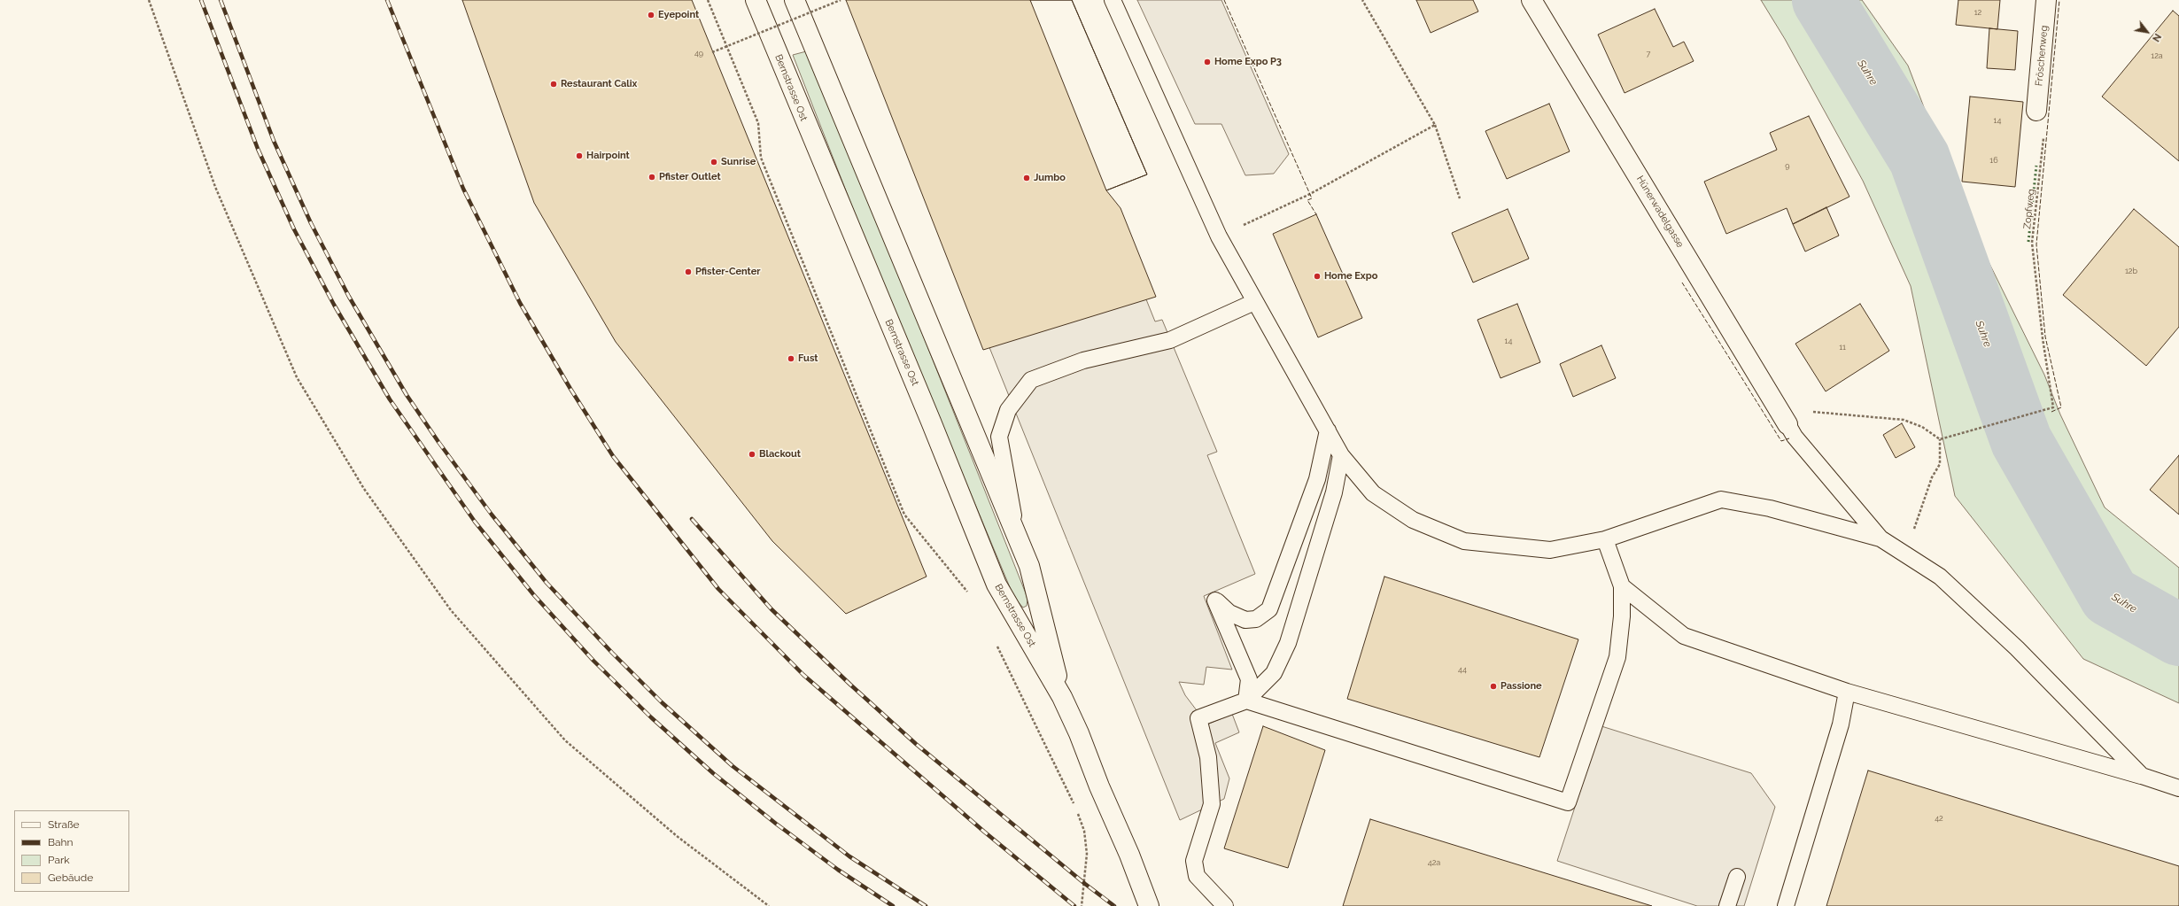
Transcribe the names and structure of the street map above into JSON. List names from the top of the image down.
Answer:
{
  "streets": {
    "main road": ["Fröschenweg", "Bernstrasse Ost", "Hünerwadelgasse"],
    "path": ["Zopfweg"]
  },
  "water": ["Suhre"],
  "places": [
    "Eyepoint",
    "Home Expo P3",
    "Restaurant Calix",
    "Hairpoint",
    "Sunrise",
    "Pfister Outlet",
    "Jumbo",
    "Pfister-Center",
    "Home Expo",
    "Fust",
    "Blackout",
    "Passione"
  ],
  "house_numbers": [
    "12",
    "49",
    "7",
    "12a",
    "14",
    "16",
    "9",
    "12b",
    "14",
    "11",
    "44",
    "42",
    "42a"
  ],
  "legend": [
    "Straße",
    "Bahn",
    "Park",
    "Gebäude"
  ],
  "north": "bottom right"
}
